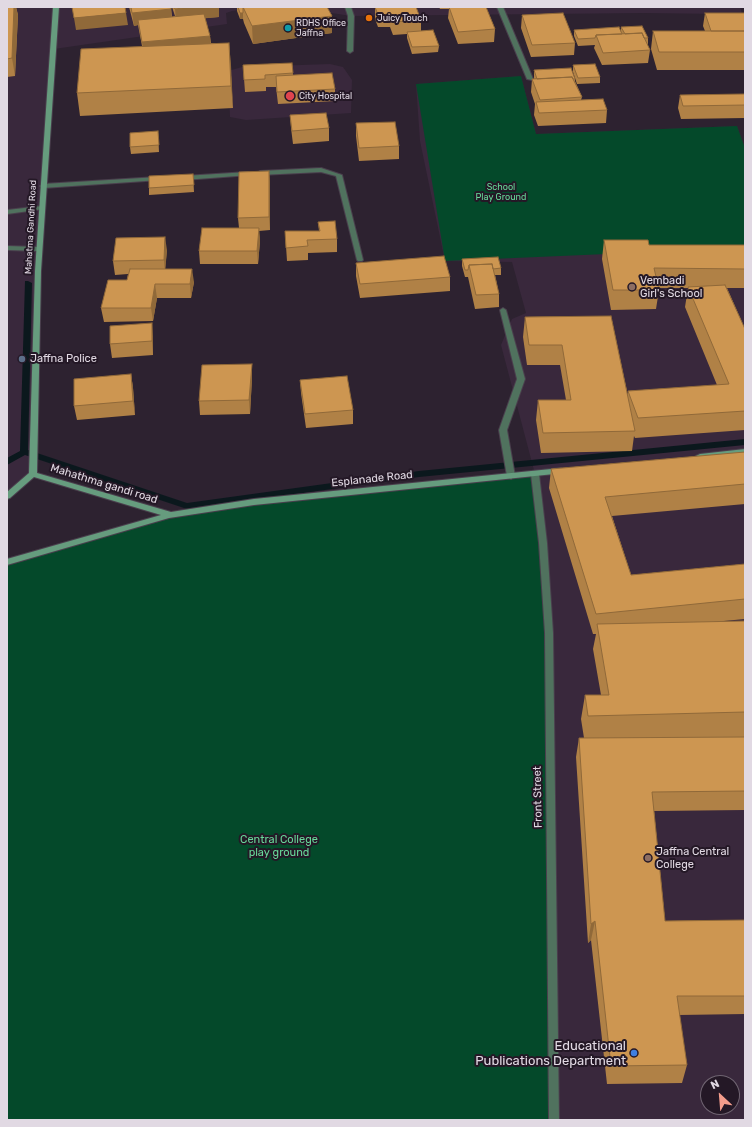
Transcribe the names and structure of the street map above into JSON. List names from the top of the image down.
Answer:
{
  "streets": {
    "street": [
      "Mahatma Gandhi Road",
      "Esplanade Road",
      "Mahathma gandi road",
      "Front Street"
    ]
  },
  "crossings": [
    ["Mahatma Gandhi Road", "Mahathma gandi road"],
    ["Esplanade Road", "Mahathma gandi road"],
    ["Esplanade Road", "Front Street"]
  ],
  "parks": ["School Play Ground", "Central College play ground"],
  "places": [
    "Juicy Touch",
    "RDHS Office Jaffna",
    "City Hospital",
    "Vembadi Girl's School",
    "Jaffna Police",
    "Jaffna Central College",
    "Educational Publications Department"
  ],
  "north": "top left"
}
